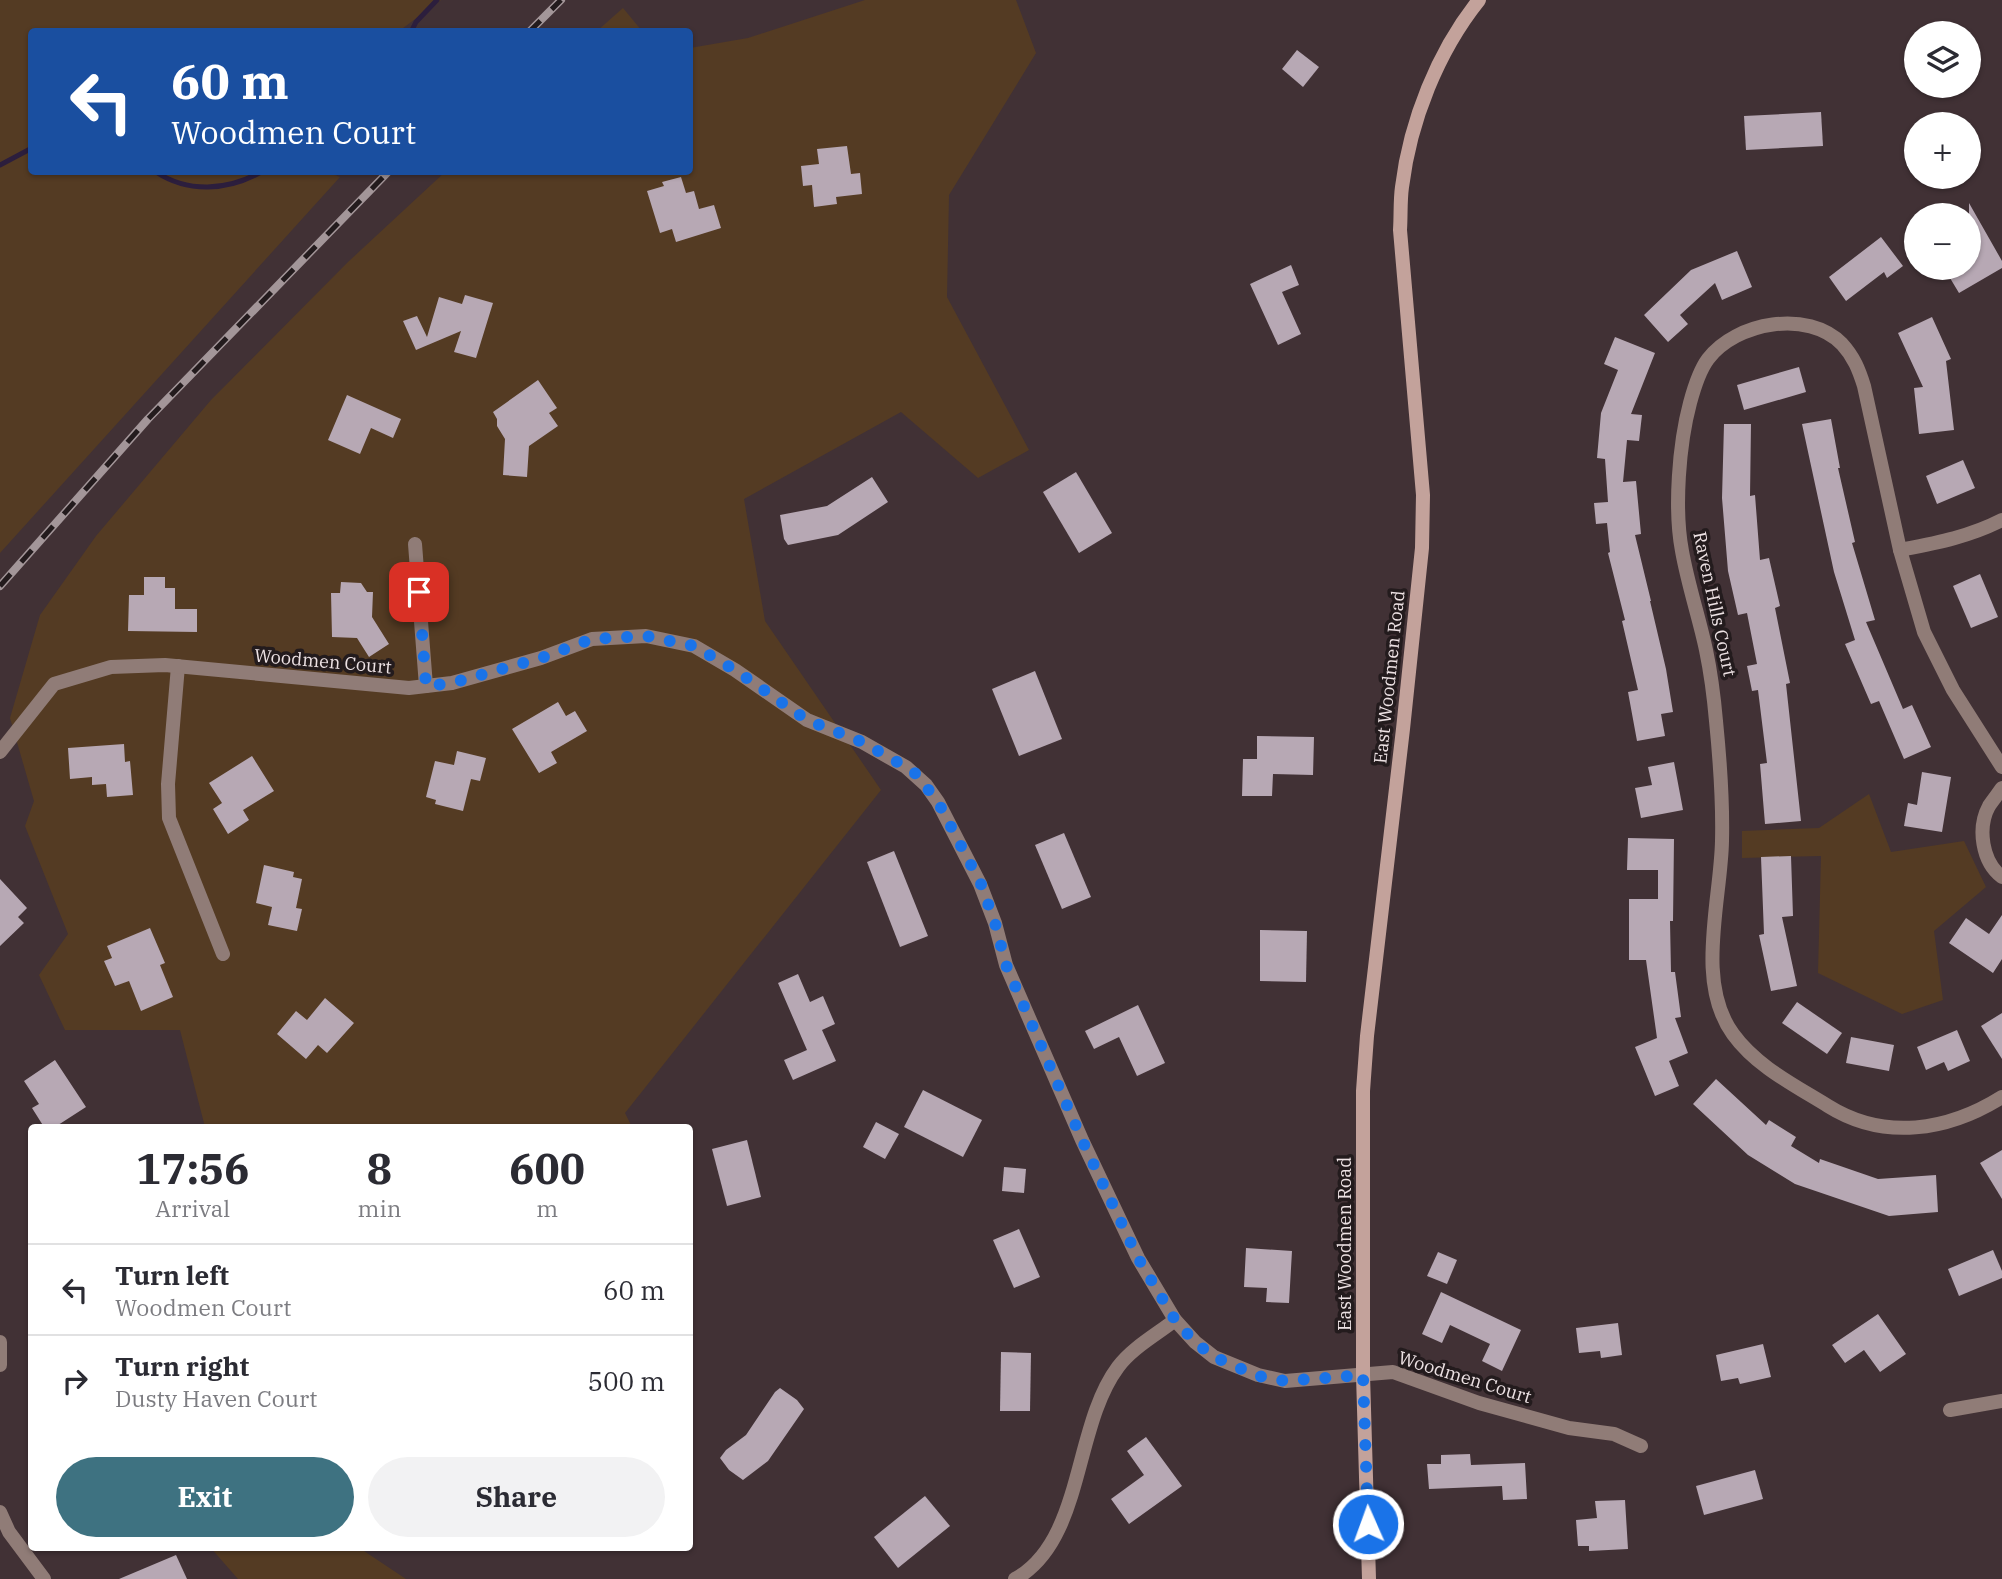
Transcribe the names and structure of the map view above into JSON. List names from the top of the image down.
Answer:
{
  "streets": {
    "main road": ["East Woodmen Road"],
    "street": ["Raven Hills Court", "Woodmen Court"]
  },
  "crossings": [
    ["Woodmen Court", "East Woodmen Road"]
  ],
  "page": {
    "map_buttons": ["+", "−"],
    "turn": ["60 m", "Woodmen Court"],
    "eta": [
      "17:56",
      "Arrival",
      "8",
      "min",
      "600",
      "m"
    ],
    "list": [
      {
        "name": "Turn left",
        "note": "Woodmen Court",
        "value": "60 m"
      },
      {
        "name": "Turn right",
        "note": "Dusty Haven Court",
        "value": "500 m"
      }
    ],
    "buttons": ["Exit", "Share"]
  }
}
